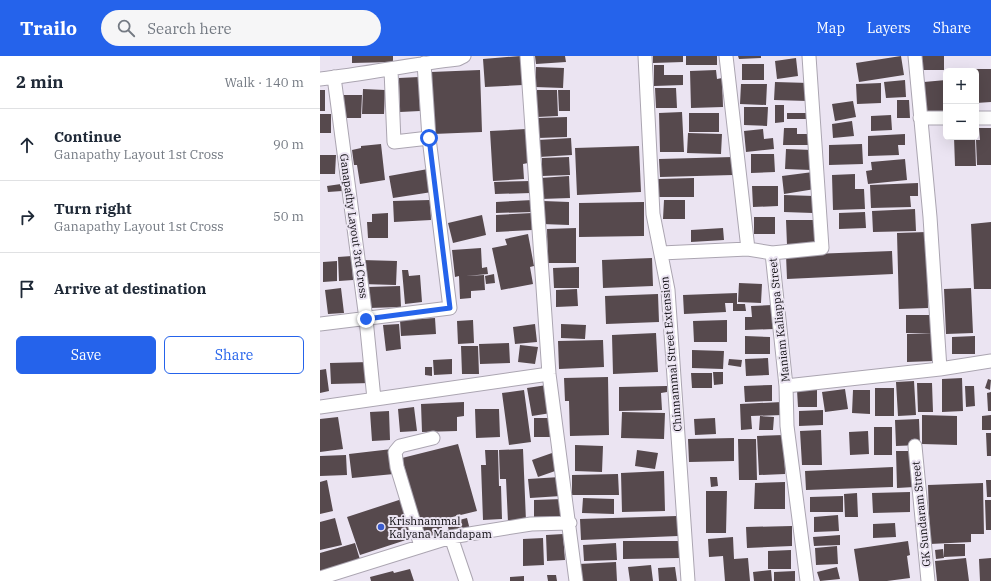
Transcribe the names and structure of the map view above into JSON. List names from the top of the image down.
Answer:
{
  "streets": {
    "street": [
      "Ganapathy Layout 3rd Cross",
      "Maniam Kaliappa Street",
      "Chinnammal Street Extension",
      "GK Sundaram Street"
    ]
  },
  "crossings": [
    ["Maniam Kaliappa Street", "Chinnammal Street Extension"]
  ],
  "places": ["Krishnammal Kalyana Mandapam"],
  "page": {
    "header": "Trailo",
    "search": "Search here",
    "nav": ["Map", "Layers", "Share"],
    "heading": ["2 min", "Walk · 140 m"],
    "map_buttons": ["+", "−"],
    "list": [
      ["Continue", "Ganapathy Layout 1st Cross", "90 m"],
      ["Turn right", "Ganapathy Layout 1st Cross", "50 m"],
      "Arrive at destination"
    ],
    "buttons": ["Save", "Share"]
  }
}
